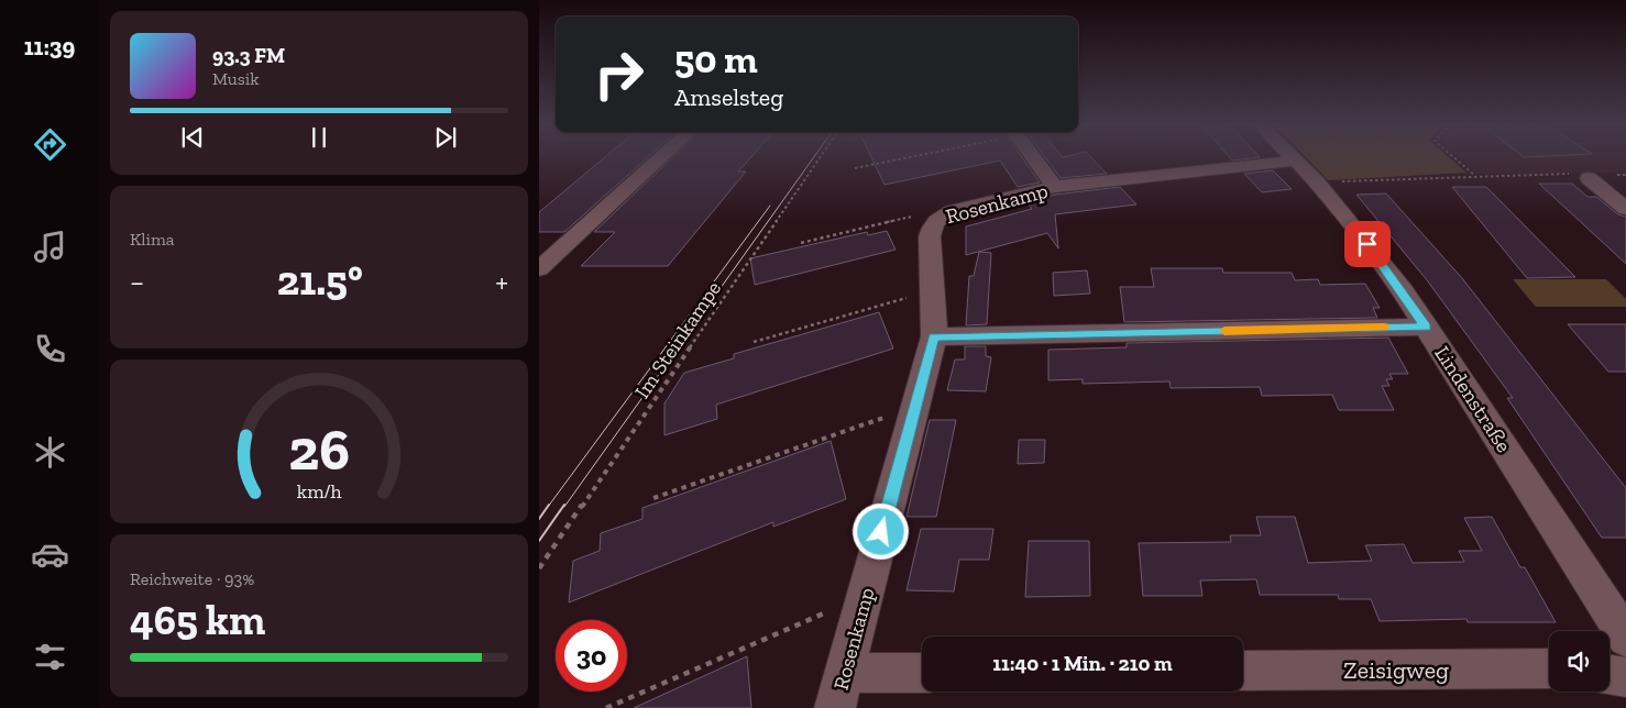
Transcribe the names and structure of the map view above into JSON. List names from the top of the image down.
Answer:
{
  "streets": {
    "street": ["Rosenkamp", "Lindenstraße", "Zeisigweg"],
    "path": ["Im Steinkampe"]
  },
  "crossings": [
    ["Rosenkamp", "Lindenstraße"]
  ],
  "page": {
    "tabs": "11:39",
    "turn": ["50 m", "Amselsteg"],
    "song": ["93.3 FM", "Musik"],
    "tile": [
      "Klima",
      ["Reichweite · 93%", "465 km"]
    ],
    "heat": ["−", "21.5°", "+"],
    "limit": "30",
    "trip": "11:40 · 1 Min. · 210 m",
    "gauge": ["26", "km/h"]
  }
}
